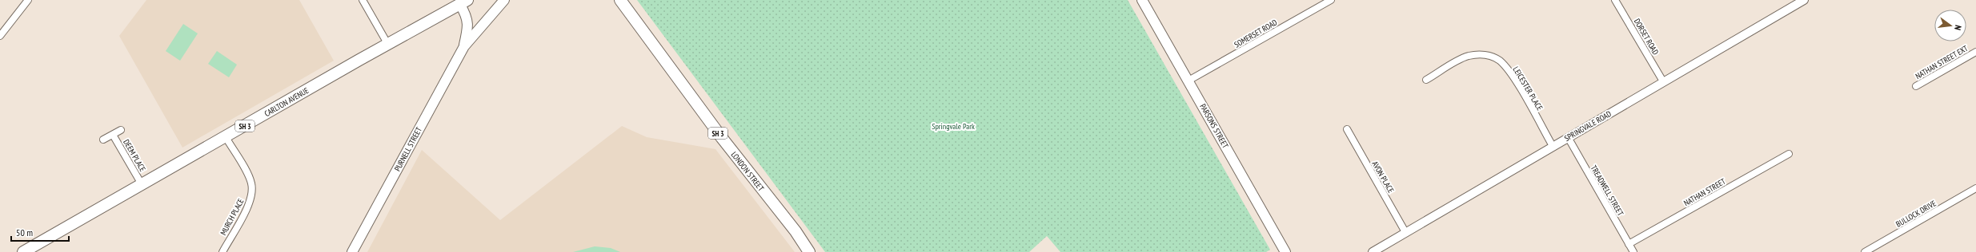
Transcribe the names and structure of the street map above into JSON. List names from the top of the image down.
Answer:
{
  "streets": {
    "highway": ["CARLTON AVENUE", "SH 3", "LONDON STREET"],
    "main road": ["PARSONS STREET", "PURNELL STREET"],
    "street": [
      "SOMERSET ROAD",
      "DORSET ROAD",
      "NATHAN STREET EXT",
      "LEICESTER PLACE",
      "SPRINGVALE ROAD",
      "DEEM PLACE",
      "AVON PLACE",
      "TREADWELL STREET",
      "NATHAN STREET",
      "BULLOCK DRIVE",
      "MURCH PLACE"
    ]
  },
  "crossings": [
    ["SOMERSET ROAD", "PARSONS STREET"],
    ["DORSET ROAD", "SPRINGVALE ROAD"],
    ["LEICESTER PLACE", "SPRINGVALE ROAD"],
    ["CARLTON AVENUE", "PURNELL STREET"],
    ["CARLTON AVENUE", "DEEM PLACE"],
    ["CARLTON AVENUE", "MURCH PLACE"],
    ["SPRINGVALE ROAD", "AVON PLACE"],
    ["SPRINGVALE ROAD", "TREADWELL STREET"],
    ["TREADWELL STREET", "NATHAN STREET"]
  ],
  "parks": ["Springvale Park"],
  "scale_bar": "50 m",
  "north": "right"
}
